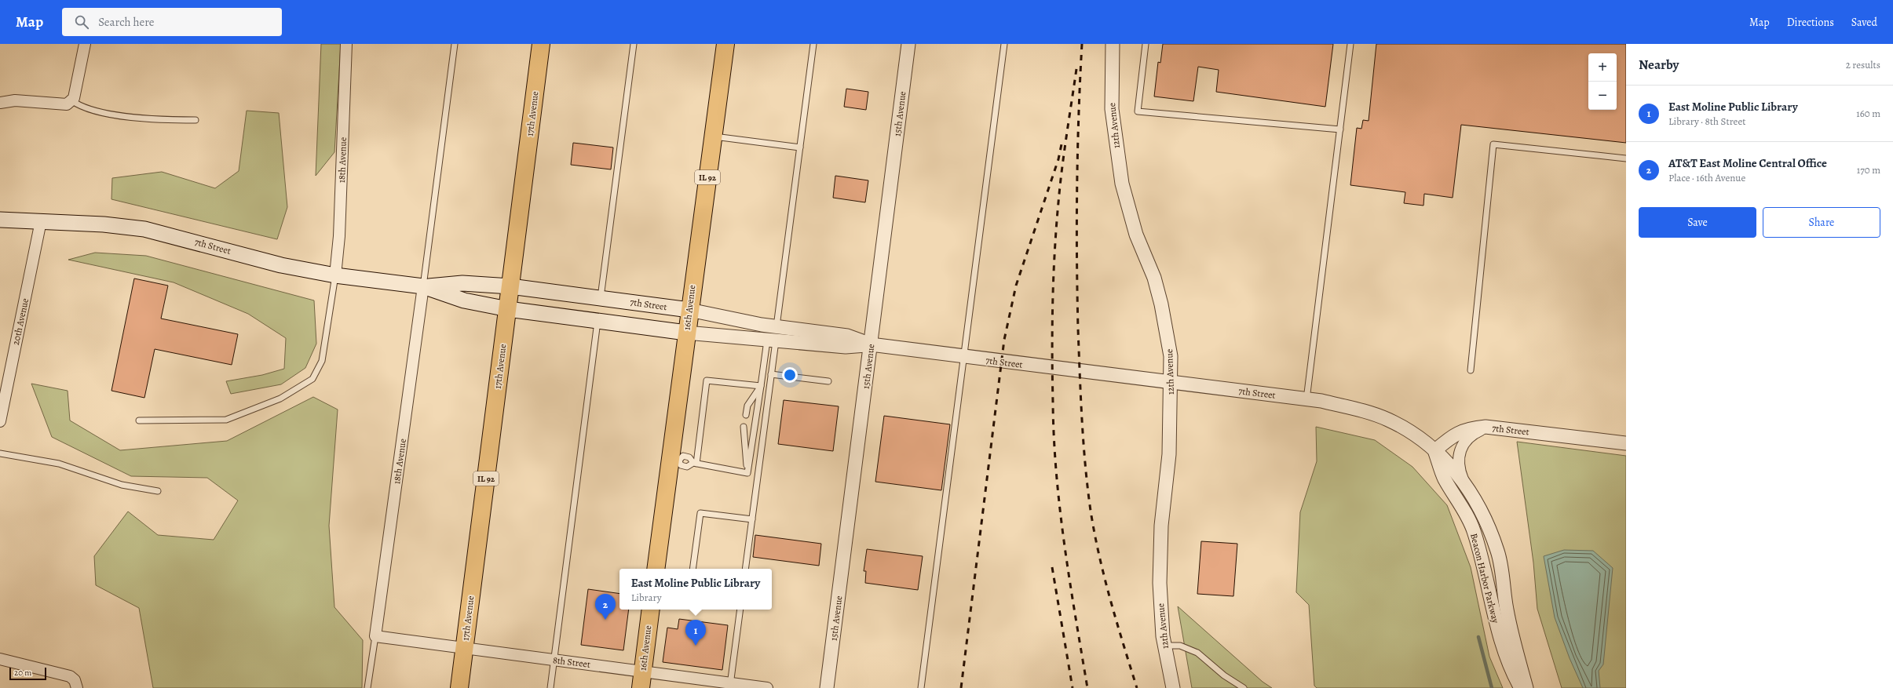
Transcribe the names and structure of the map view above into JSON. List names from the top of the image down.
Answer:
{
  "streets": {
    "main road": [
      "17th Avenue",
      "IL 92",
      "7th Street",
      "16th Avenue"
    ],
    "street": [
      "15th Avenue",
      "12th Avenue",
      "18th Avenue",
      "20th Avenue",
      "Beacon Harbor Parkway",
      "8th Street"
    ]
  },
  "crossings": [
    ["17th Avenue", "7th Street"],
    ["17th Avenue", "8th Street"],
    ["15th Avenue", "7th Street"],
    ["12th Avenue", "7th Street"],
    ["18th Avenue", "7th Street"],
    ["18th Avenue", "8th Street"],
    ["7th Street", "16th Avenue"],
    ["7th Street", "20th Avenue"],
    ["7th Street", "Beacon Harbor Parkway"],
    ["16th Avenue", "8th Street"]
  ],
  "scale_bar": "20 m",
  "page": {
    "header": "Map",
    "search": "Search here",
    "nav": ["Map", "Directions", "Saved"],
    "heading": ["Nearby", "2 results"],
    "map_buttons": ["+", "−"],
    "list": [
      {
        "mark": "1",
        "name": "East Moline Public Library",
        "note": "Library · 8th Street",
        "value": "160 m"
      },
      {
        "mark": "2",
        "name": "AT&T East Moline Central Office",
        "note": "Place · 16th Avenue",
        "value": "170 m"
      }
    ],
    "buttons": ["Save", "Share"],
    "popup": ["East Moline Public Library", "Library"],
    "pins": ["2", "1"],
    "scale": "20 m"
  }
}
